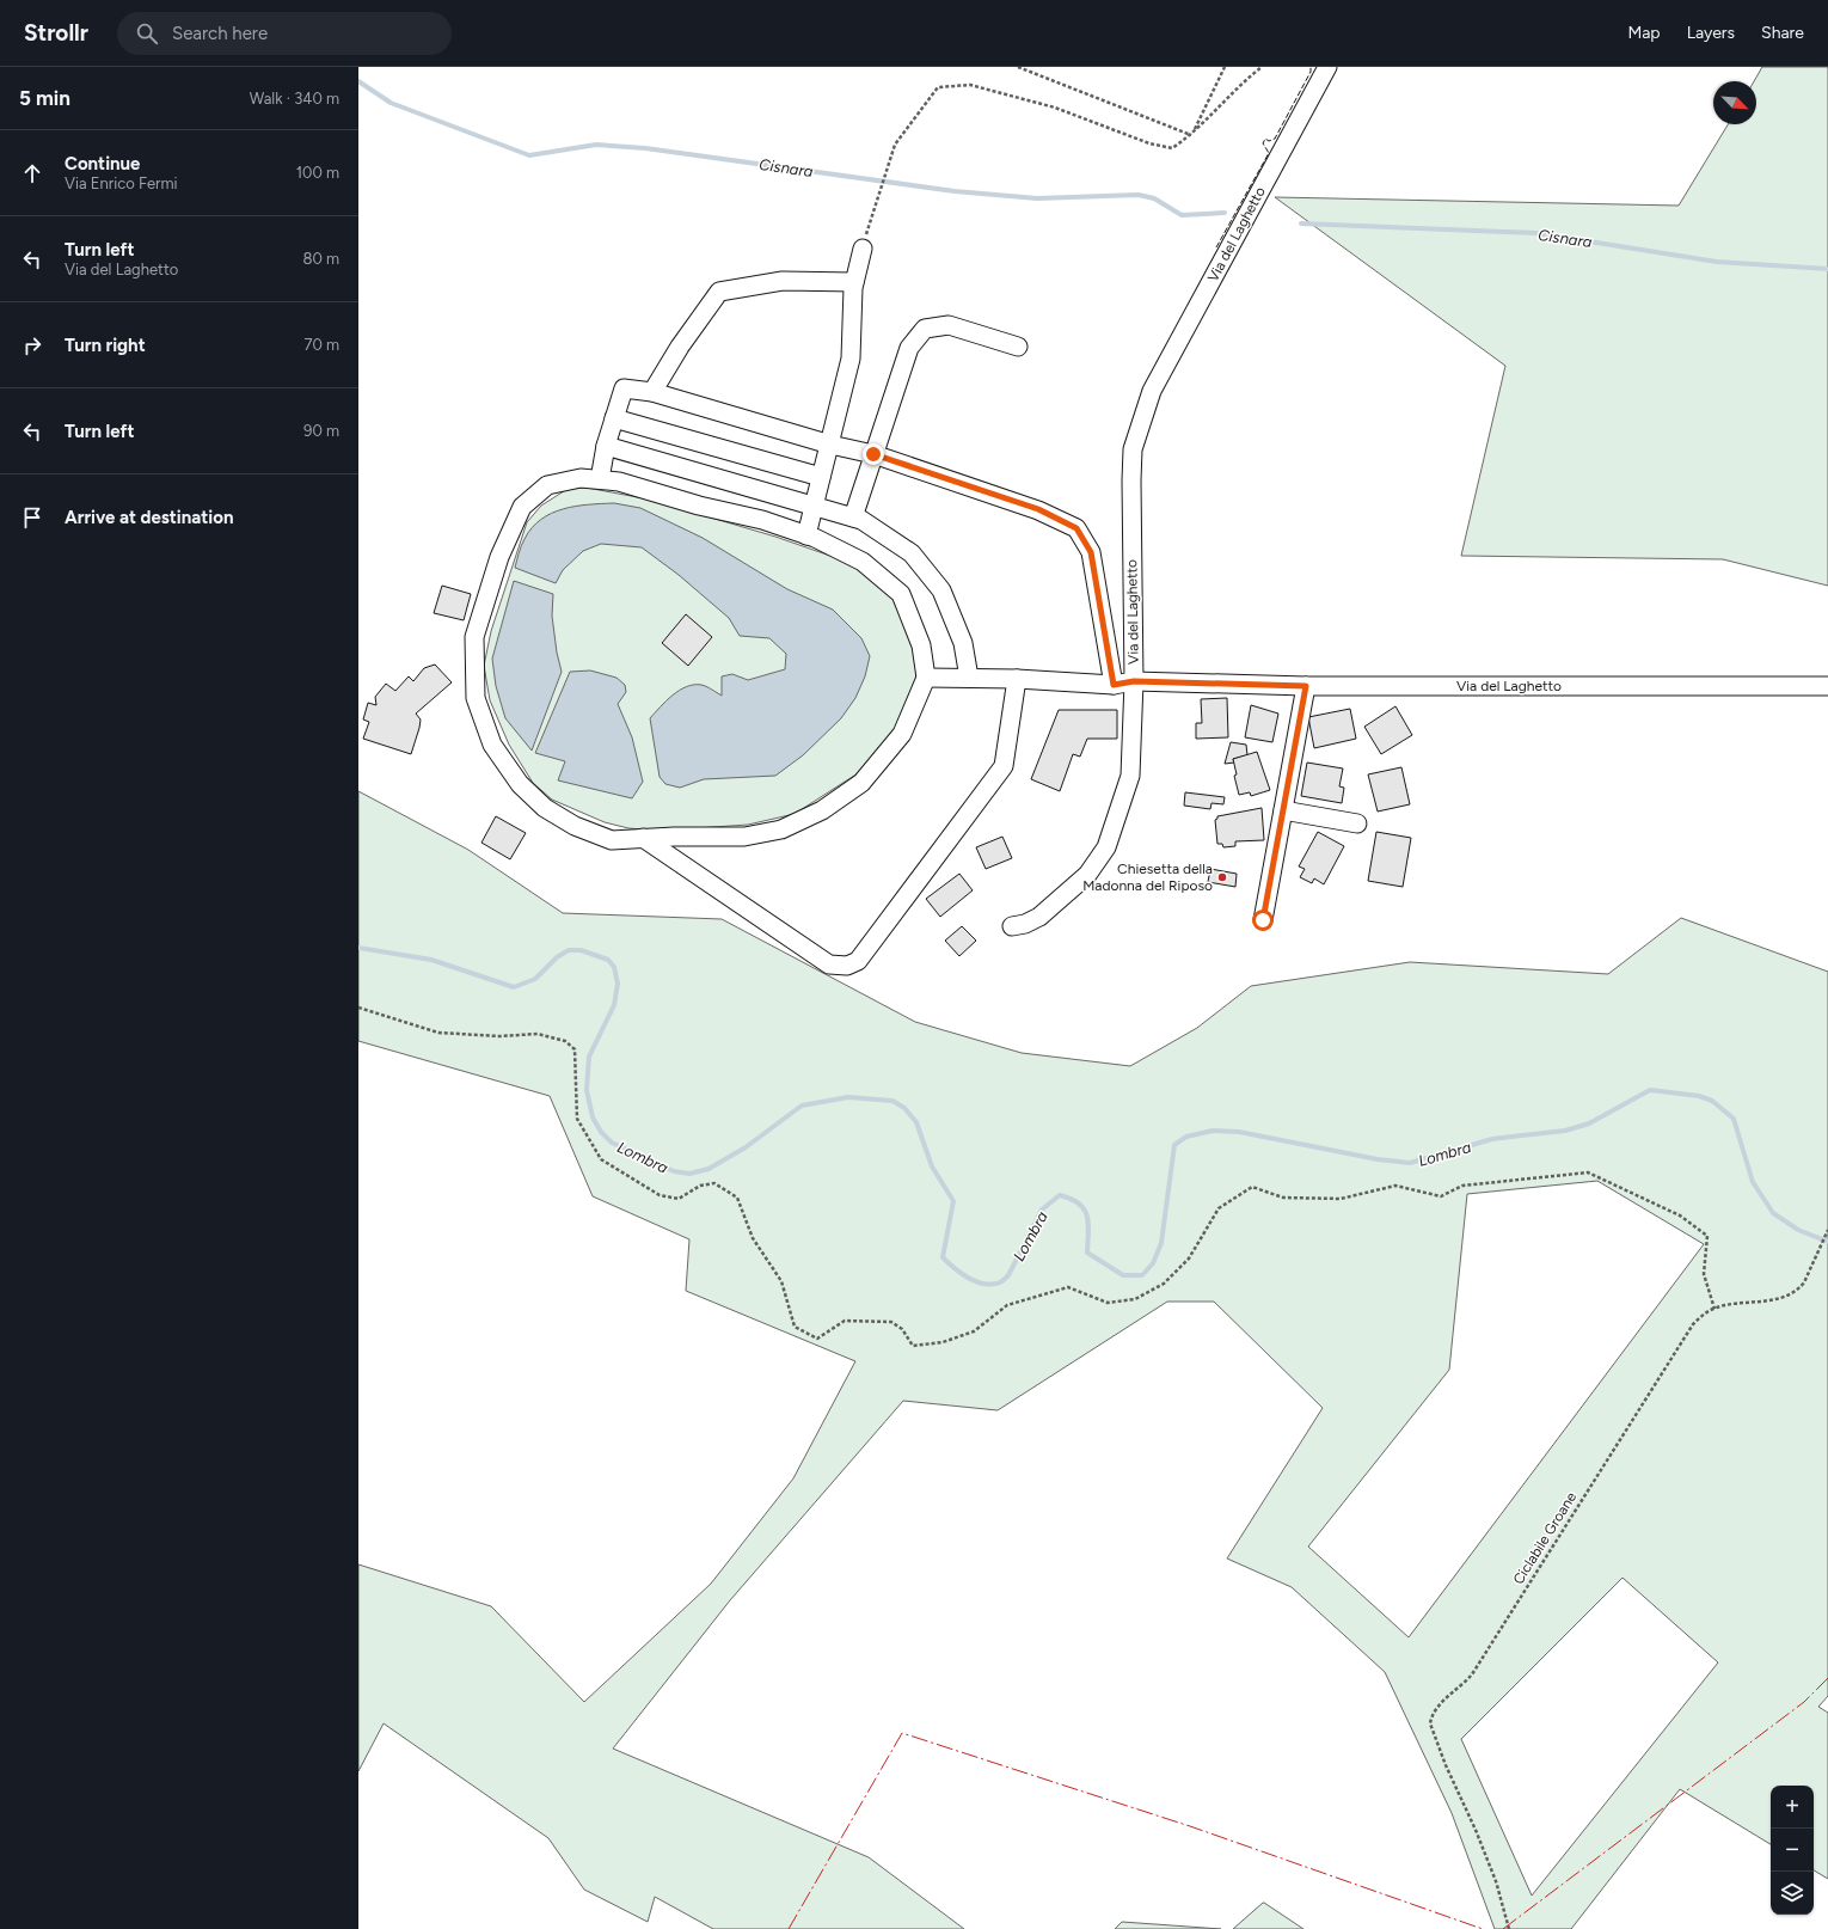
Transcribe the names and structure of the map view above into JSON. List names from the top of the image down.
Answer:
{
  "streets": {
    "street": ["Via del Laghetto"],
    "path": ["Ciclabile Groane"]
  },
  "water": ["Cisnara", "Lombra"],
  "places": ["Chiesetta della Madonna del Riposo"],
  "north": "bottom right",
  "page": {
    "header": "Strollr",
    "search": "Search here",
    "nav": ["Map", "Layers", "Share"],
    "heading": ["5 min", "Walk · 340 m"],
    "list": [
      ["Continue", "Via Enrico Fermi", "100 m"],
      ["Turn left", "Via del Laghetto", "80 m"],
      ["Turn right", "70 m"],
      ["Turn left", "90 m"],
      "Arrive at destination"
    ],
    "map_buttons": ["+", "−"]
  }
}
